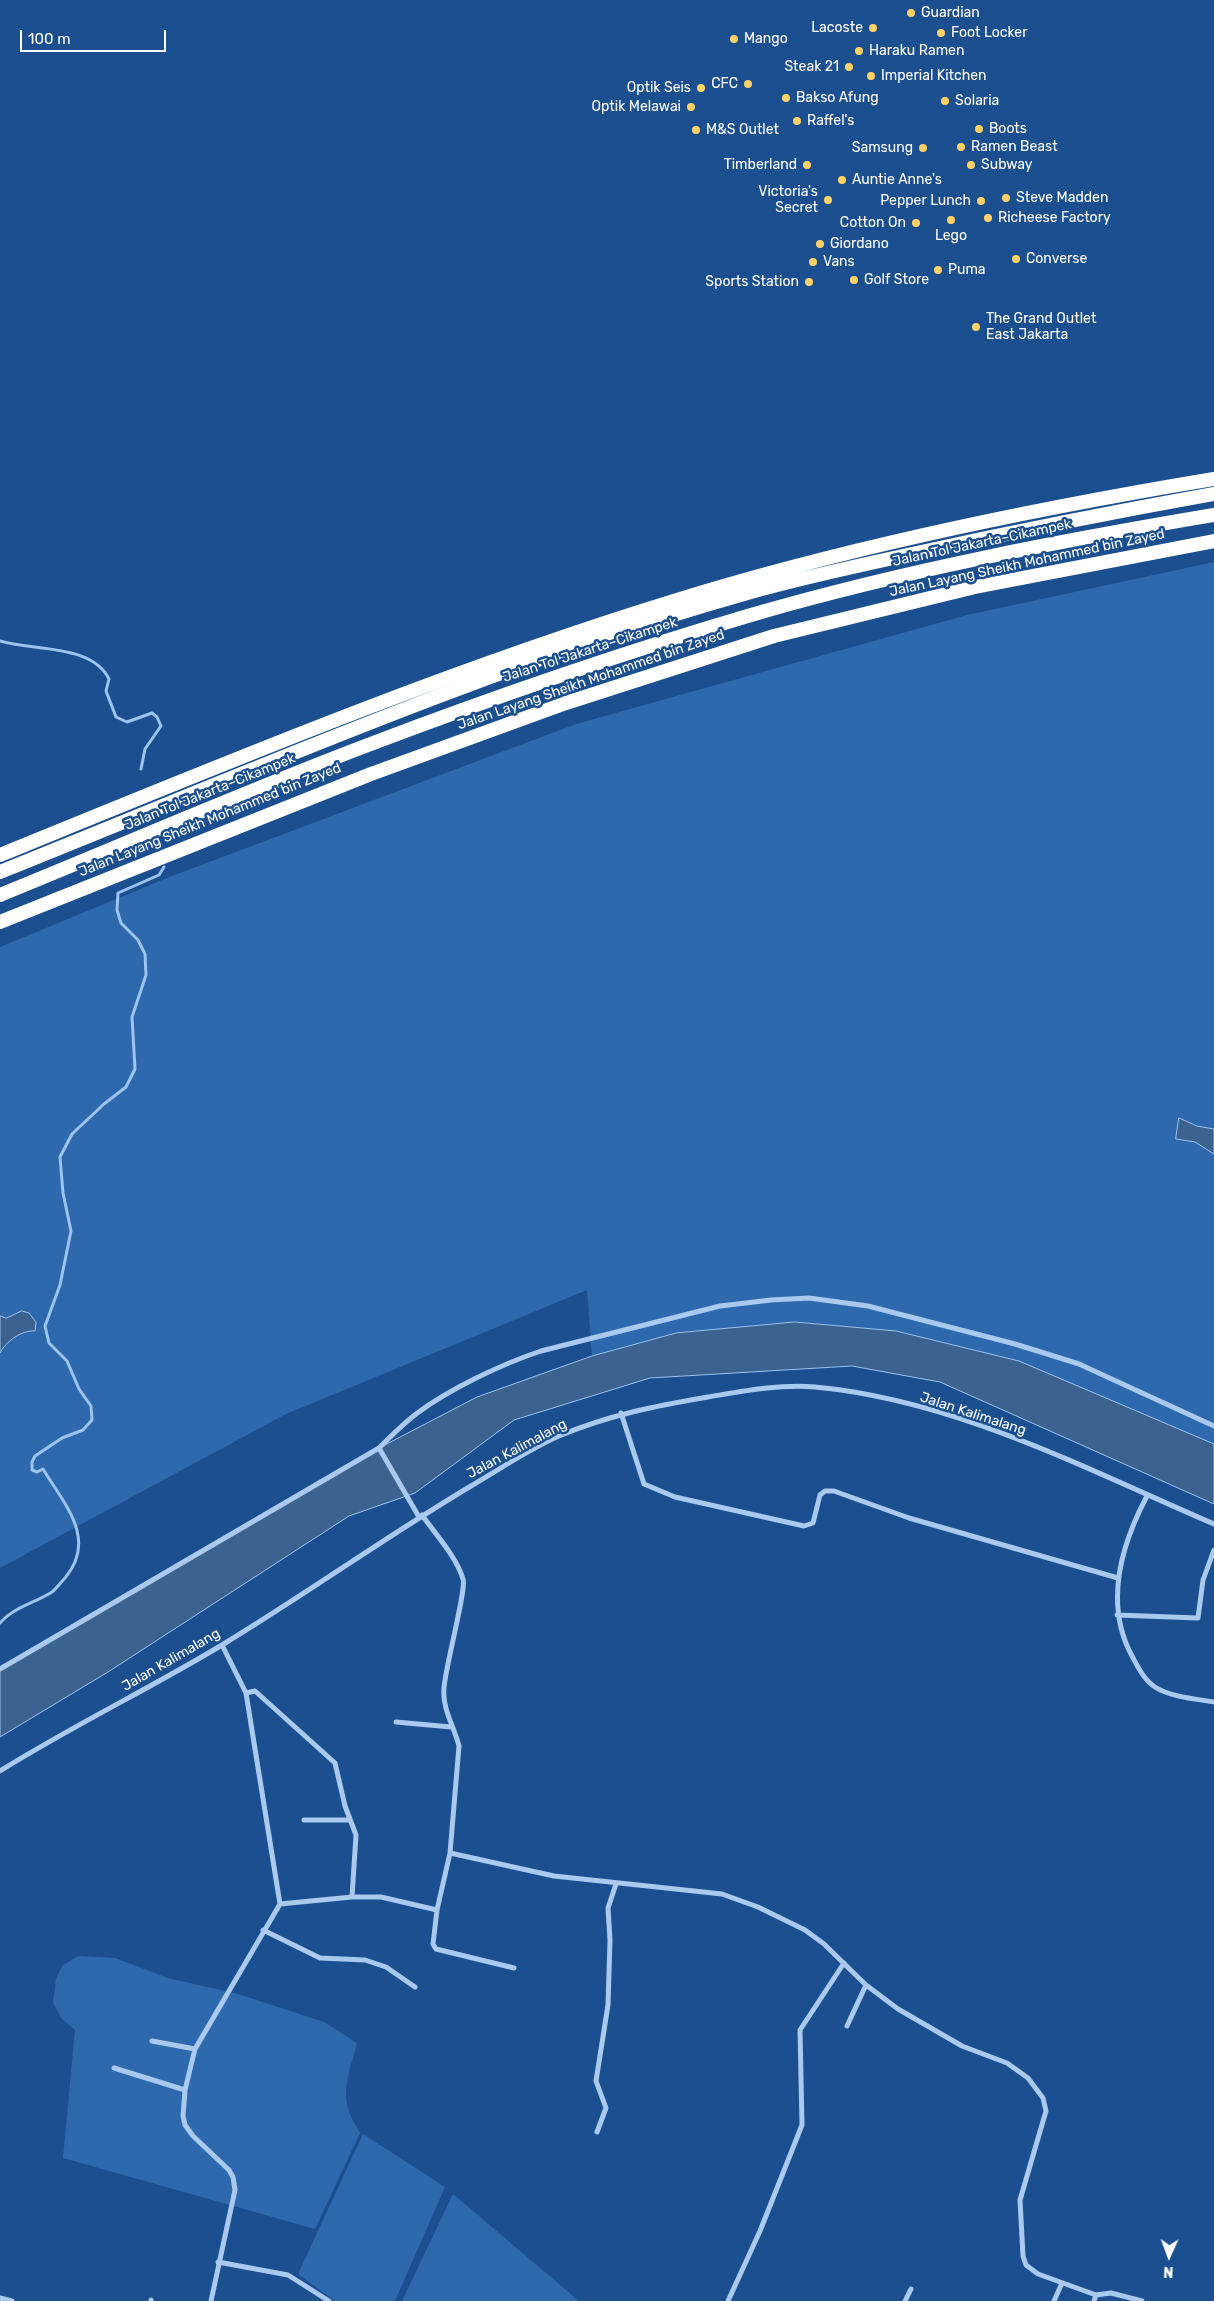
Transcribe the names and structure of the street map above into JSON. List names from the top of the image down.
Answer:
{
  "streets": {
    "highway": ["Jalan Tol Jakarta–Cikampek", "Jalan Layang Sheikh Mohammed bin Zayed"],
    "street": ["Jalan Kalimalang"]
  },
  "places": [
    "Guardian",
    "Lacoste",
    "Foot Locker",
    "Mango",
    "Haraku Ramen",
    "Steak 21",
    "Imperial Kitchen",
    "CFC",
    "Optik Seis",
    "Bakso Afung",
    "Solaria",
    "Optik Melawai",
    "Raffel's",
    "Boots",
    "M&S Outlet",
    "Ramen Beast",
    "Samsung",
    "Timberland",
    "Subway",
    "Auntie Anne's",
    "Steve Madden",
    "Victoria's Secret",
    "Pepper Lunch",
    "Richeese Factory",
    "Lego",
    "Cotton On",
    "Giordano",
    "Converse",
    "Vans",
    "Puma",
    "Golf Store",
    "Sports Station",
    "The Grand Outlet East Jakarta"
  ],
  "scale_bar": "100 m",
  "north": "bottom"
}
